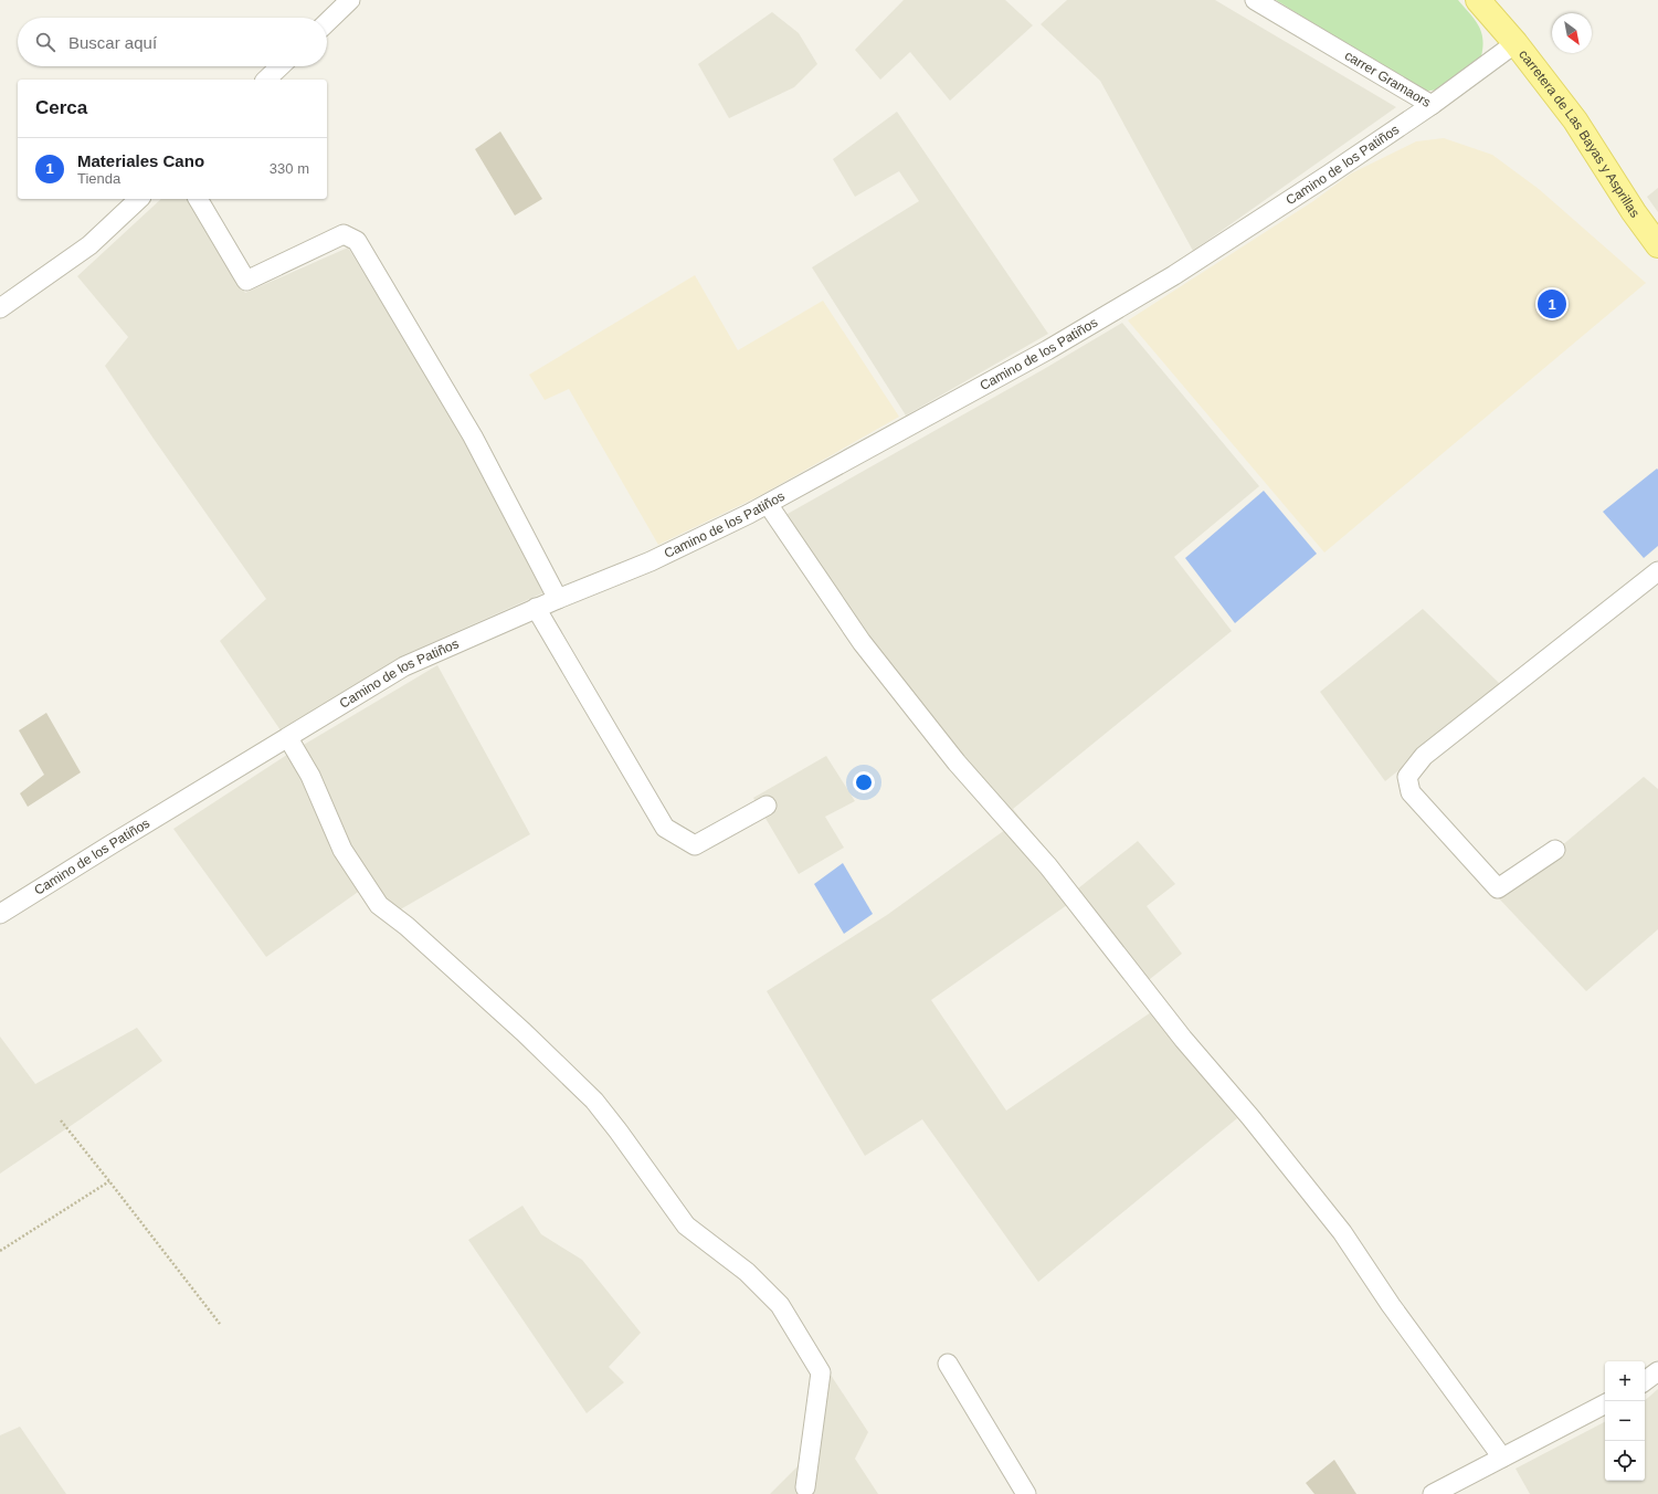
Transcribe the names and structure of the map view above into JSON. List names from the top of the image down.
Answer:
{
  "streets": {
    "main road": ["carretera de Las Bayas y Asprillas"],
    "street": ["carrer Gramaors", "Camino de los Patiños"]
  },
  "crossings": [
    ["carrer Gramaors", "carretera de Las Bayas y Asprillas"],
    ["carrer Gramaors", "Camino de los Patiños"]
  ],
  "north": "bottom right",
  "page": {
    "search": "Buscar aquí",
    "heading": "Cerca",
    "list": [
      {
        "mark": "1",
        "name": "Materiales Cano",
        "note": "Tienda",
        "value": "330 m"
      }
    ],
    "pins": "1",
    "map_buttons": ["+", "−"]
  }
}
